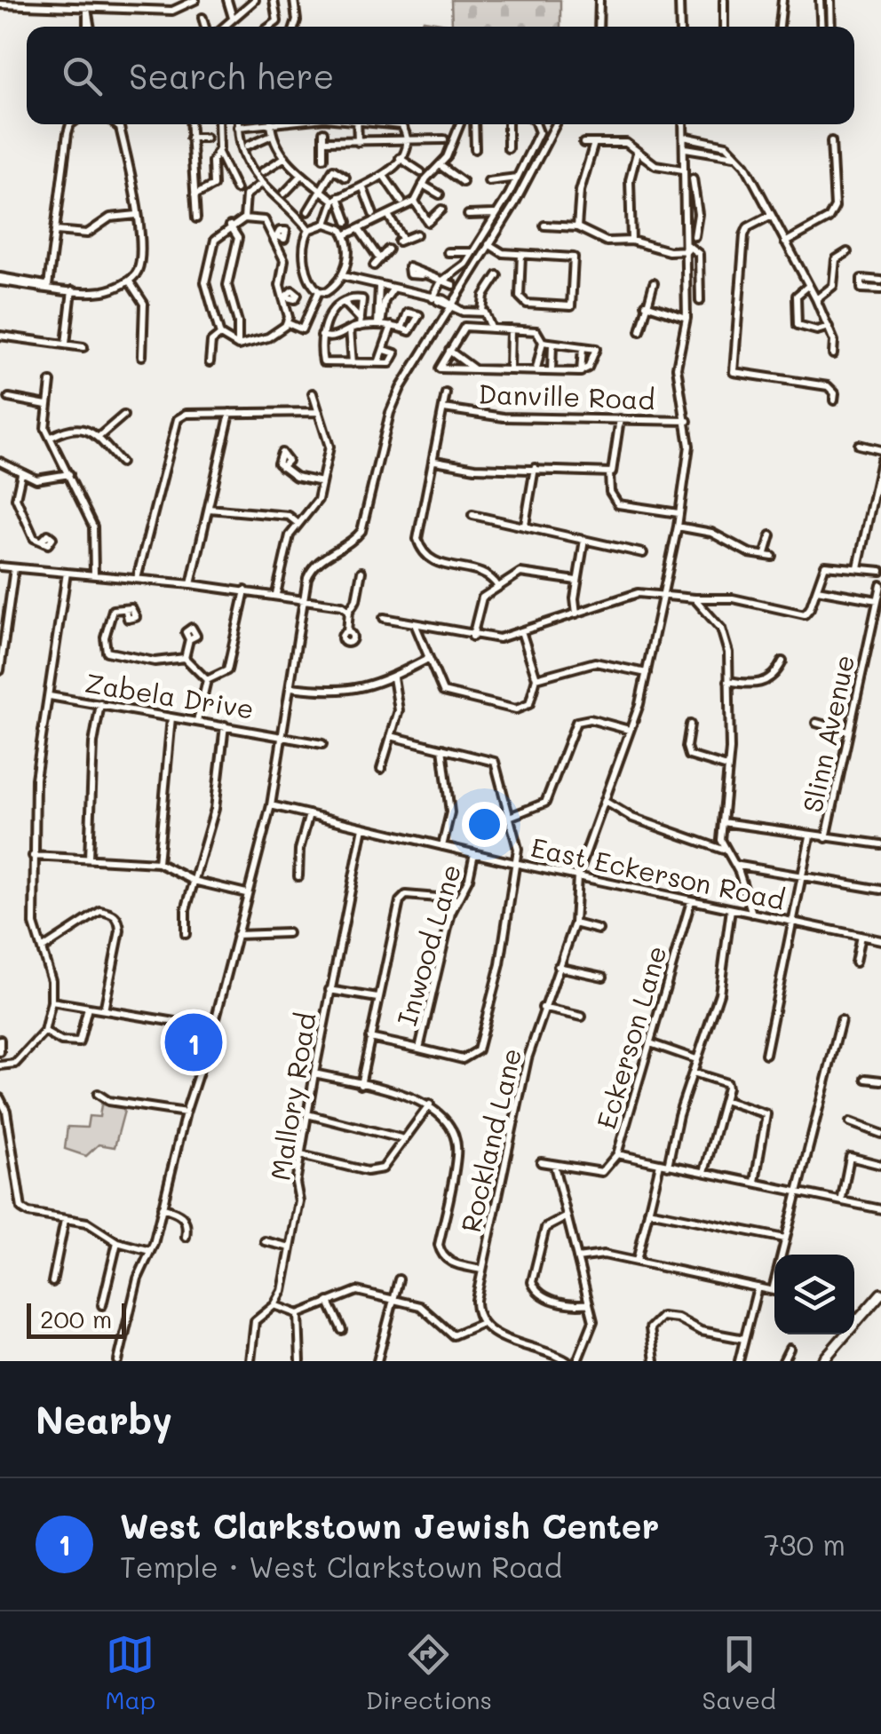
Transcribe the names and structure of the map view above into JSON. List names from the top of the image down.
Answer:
{
  "streets": {
    "street": [
      "Danville Road",
      "Zabela Drive",
      "Slinn Avenue",
      "East Eckerson Road",
      "Inwood Lane",
      "Eckerson Lane",
      "Mallory Road",
      "Rockland Lane"
    ]
  },
  "crossings": [
    ["Danville Road", "Rockland Lane"],
    ["East Eckerson Road", "Inwood Lane"],
    ["East Eckerson Road", "Eckerson Lane"],
    ["East Eckerson Road", "Mallory Road"],
    ["East Eckerson Road", "Rockland Lane"]
  ],
  "scale_bar": "200 m",
  "page": {
    "search": "Search here",
    "pins": "1",
    "scale": "200 m",
    "heading": "Nearby",
    "list": [
      {
        "mark": "1",
        "name": "West Clarkstown Jewish Center",
        "note": "Temple · West Clarkstown Road",
        "value": "730 m"
      }
    ],
    "nav": ["Map", "Directions", "Saved"]
  }
}
